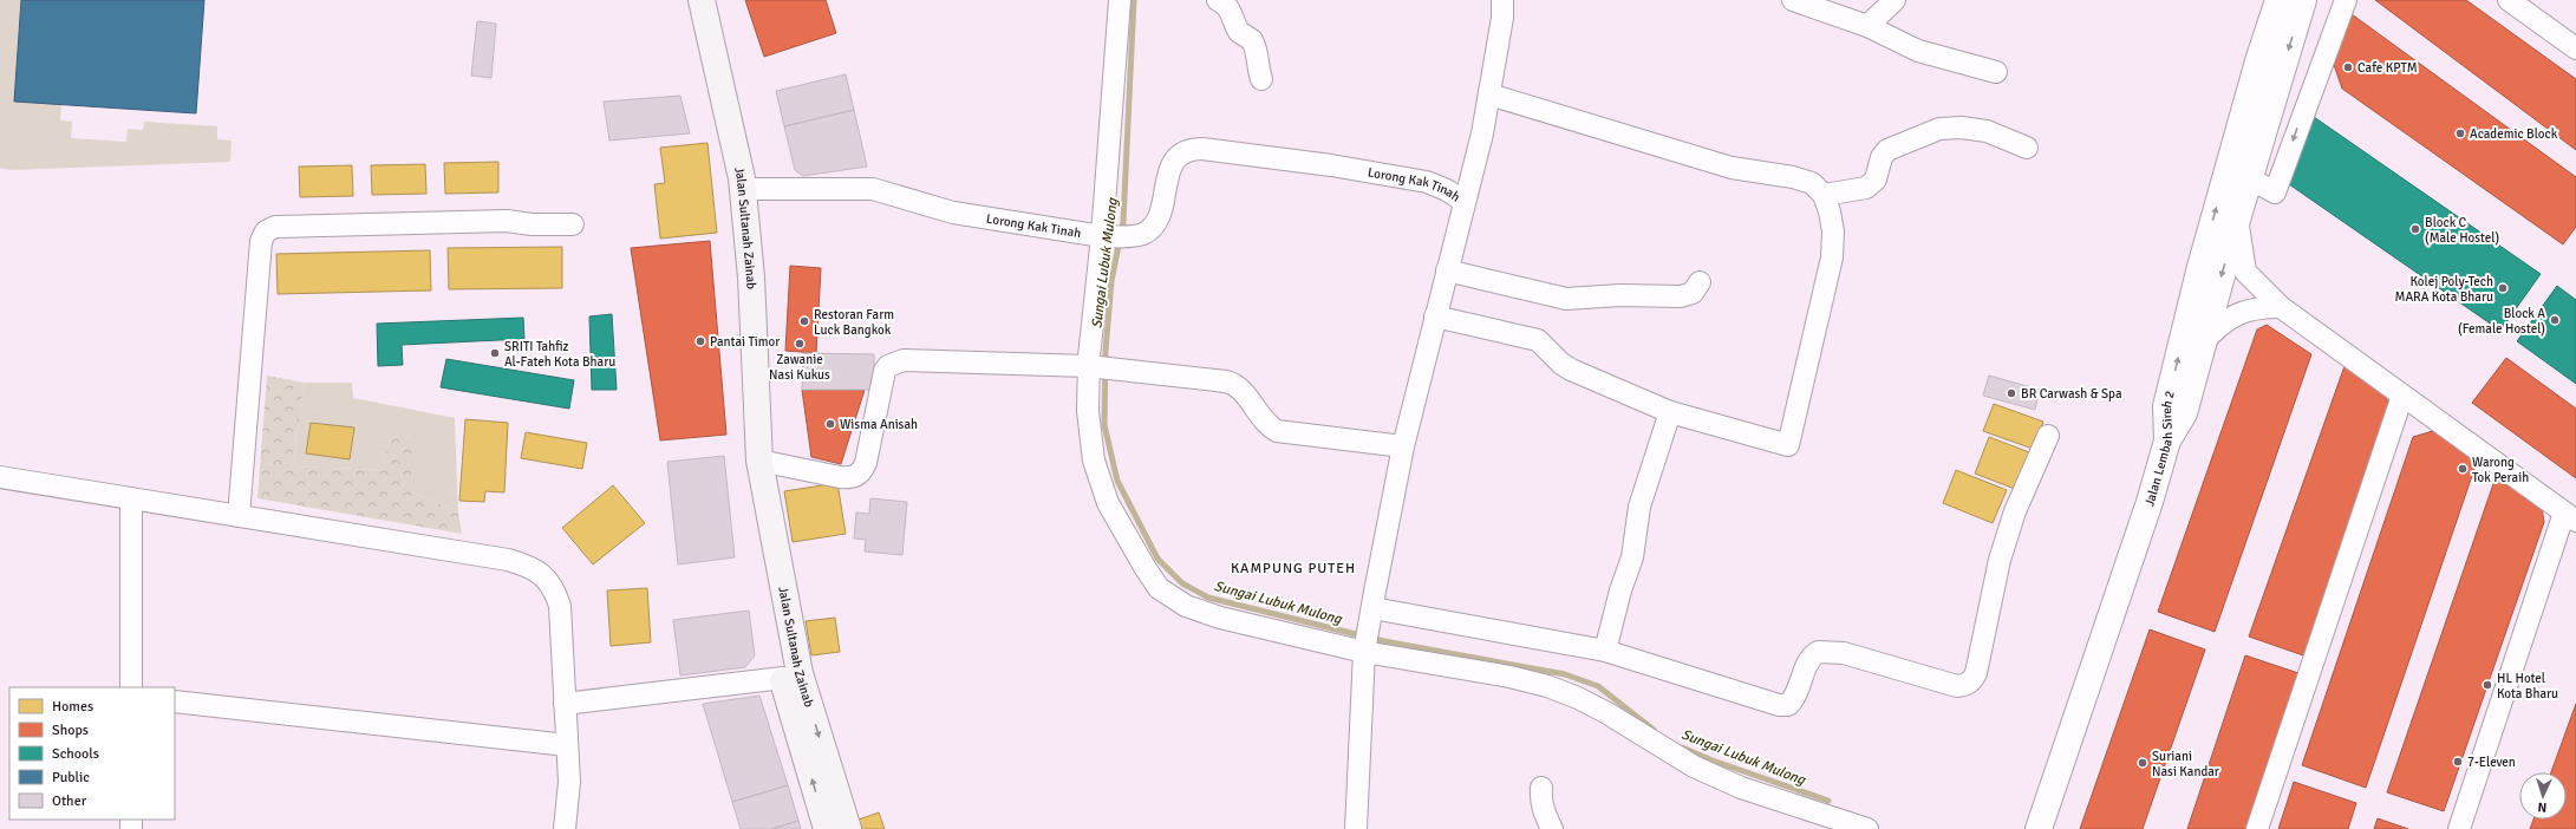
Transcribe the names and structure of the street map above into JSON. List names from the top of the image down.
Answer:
{
  "streets": {
    "main road": ["Jalan Sultanah Zainab"],
    "street": ["Lorong Kak Tinah", "Jalan Lembah Sireh 2"]
  },
  "crossings": [
    ["Lorong Kak Tinah", "Jalan Sultanah Zainab"]
  ],
  "districts": ["KAMPUNG PUTEH"],
  "water": ["Sungai Lubuk Mulong"],
  "places": [
    "Cafe KPTM",
    "Academic Block",
    "Block C (Male Hostel)",
    "Kolej Poly-Tech MARA Kota Bharu",
    "Block A (Female Hostel)",
    "Restoran Farm Luck Bangkok",
    "Pantai Timor",
    "Zawanie Nasi Kukus",
    "SRITI Tahfiz Al-Fateh Kota Bharu",
    "BR Carwash & Spa",
    "Wisma Anisah",
    "Warong Tok Peraih",
    "HL Hotel Kota Bharu",
    "7-Eleven",
    "Suriani Nasi Kandar"
  ],
  "legend": [
    "Homes",
    "Shops",
    "Schools",
    "Public",
    "Other"
  ],
  "north": "bottom"
}
